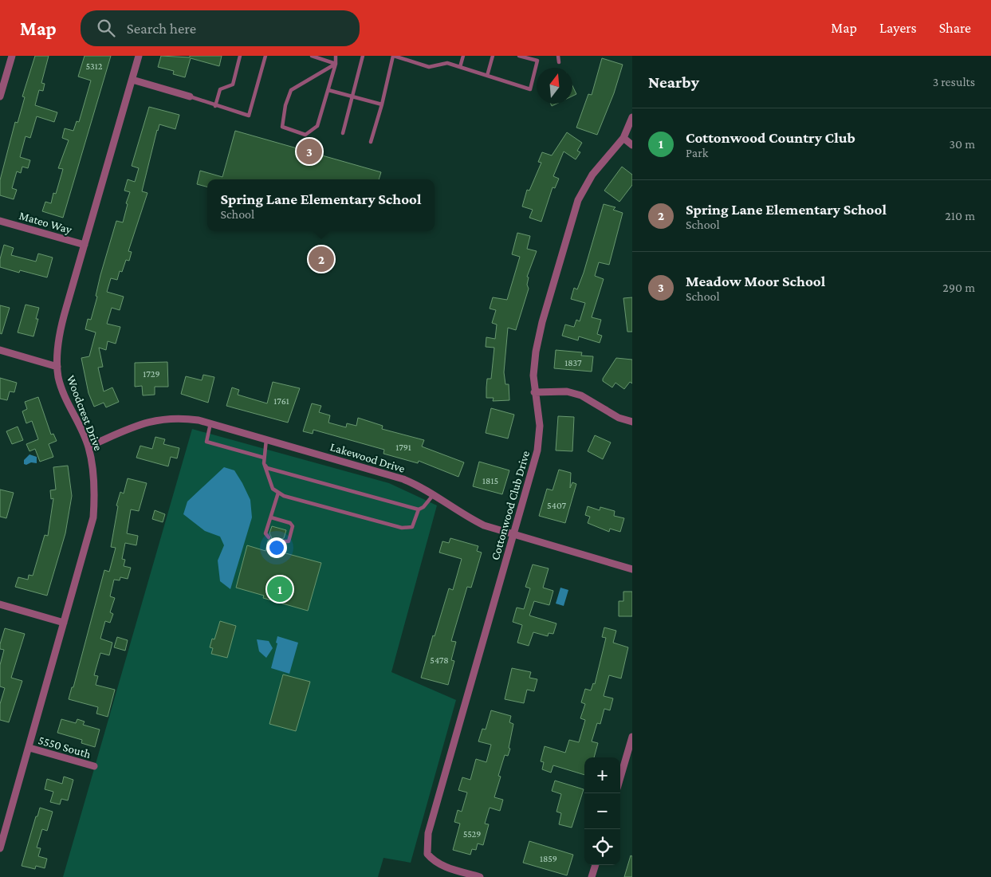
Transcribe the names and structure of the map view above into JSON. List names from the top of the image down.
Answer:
{
  "streets": {
    "street": [
      "Mateo Way",
      "Woodcrest Drive",
      "Lakewood Drive",
      "Cottonwood Club Drive",
      "5550 South"
    ]
  },
  "crossings": [
    ["Mateo Way", "Woodcrest Drive"],
    ["Woodcrest Drive", "Lakewood Drive"],
    ["Woodcrest Drive", "5550 South"],
    ["Lakewood Drive", "Cottonwood Club Drive"]
  ],
  "house_numbers": [
    "5312",
    "1837",
    "1729",
    "1761",
    "1791",
    "1815",
    "5407",
    "5478",
    "5529",
    "1859"
  ],
  "north": "top",
  "page": {
    "header": "Map",
    "search": "Search here",
    "nav": ["Map", "Layers", "Share"],
    "heading": ["Nearby", "3 results"],
    "list": [
      {
        "mark": "1",
        "name": "Cottonwood Country Club",
        "note": "Park",
        "value": "30 m"
      },
      {
        "mark": "2",
        "name": "Spring Lane Elementary School",
        "note": "School",
        "value": "210 m"
      },
      {
        "mark": "3",
        "name": "Meadow Moor School",
        "note": "School",
        "value": "290 m"
      }
    ],
    "pins": ["3", "2", "1"],
    "popup": ["Spring Lane Elementary School", "School"],
    "map_buttons": ["+", "−"]
  }
}
